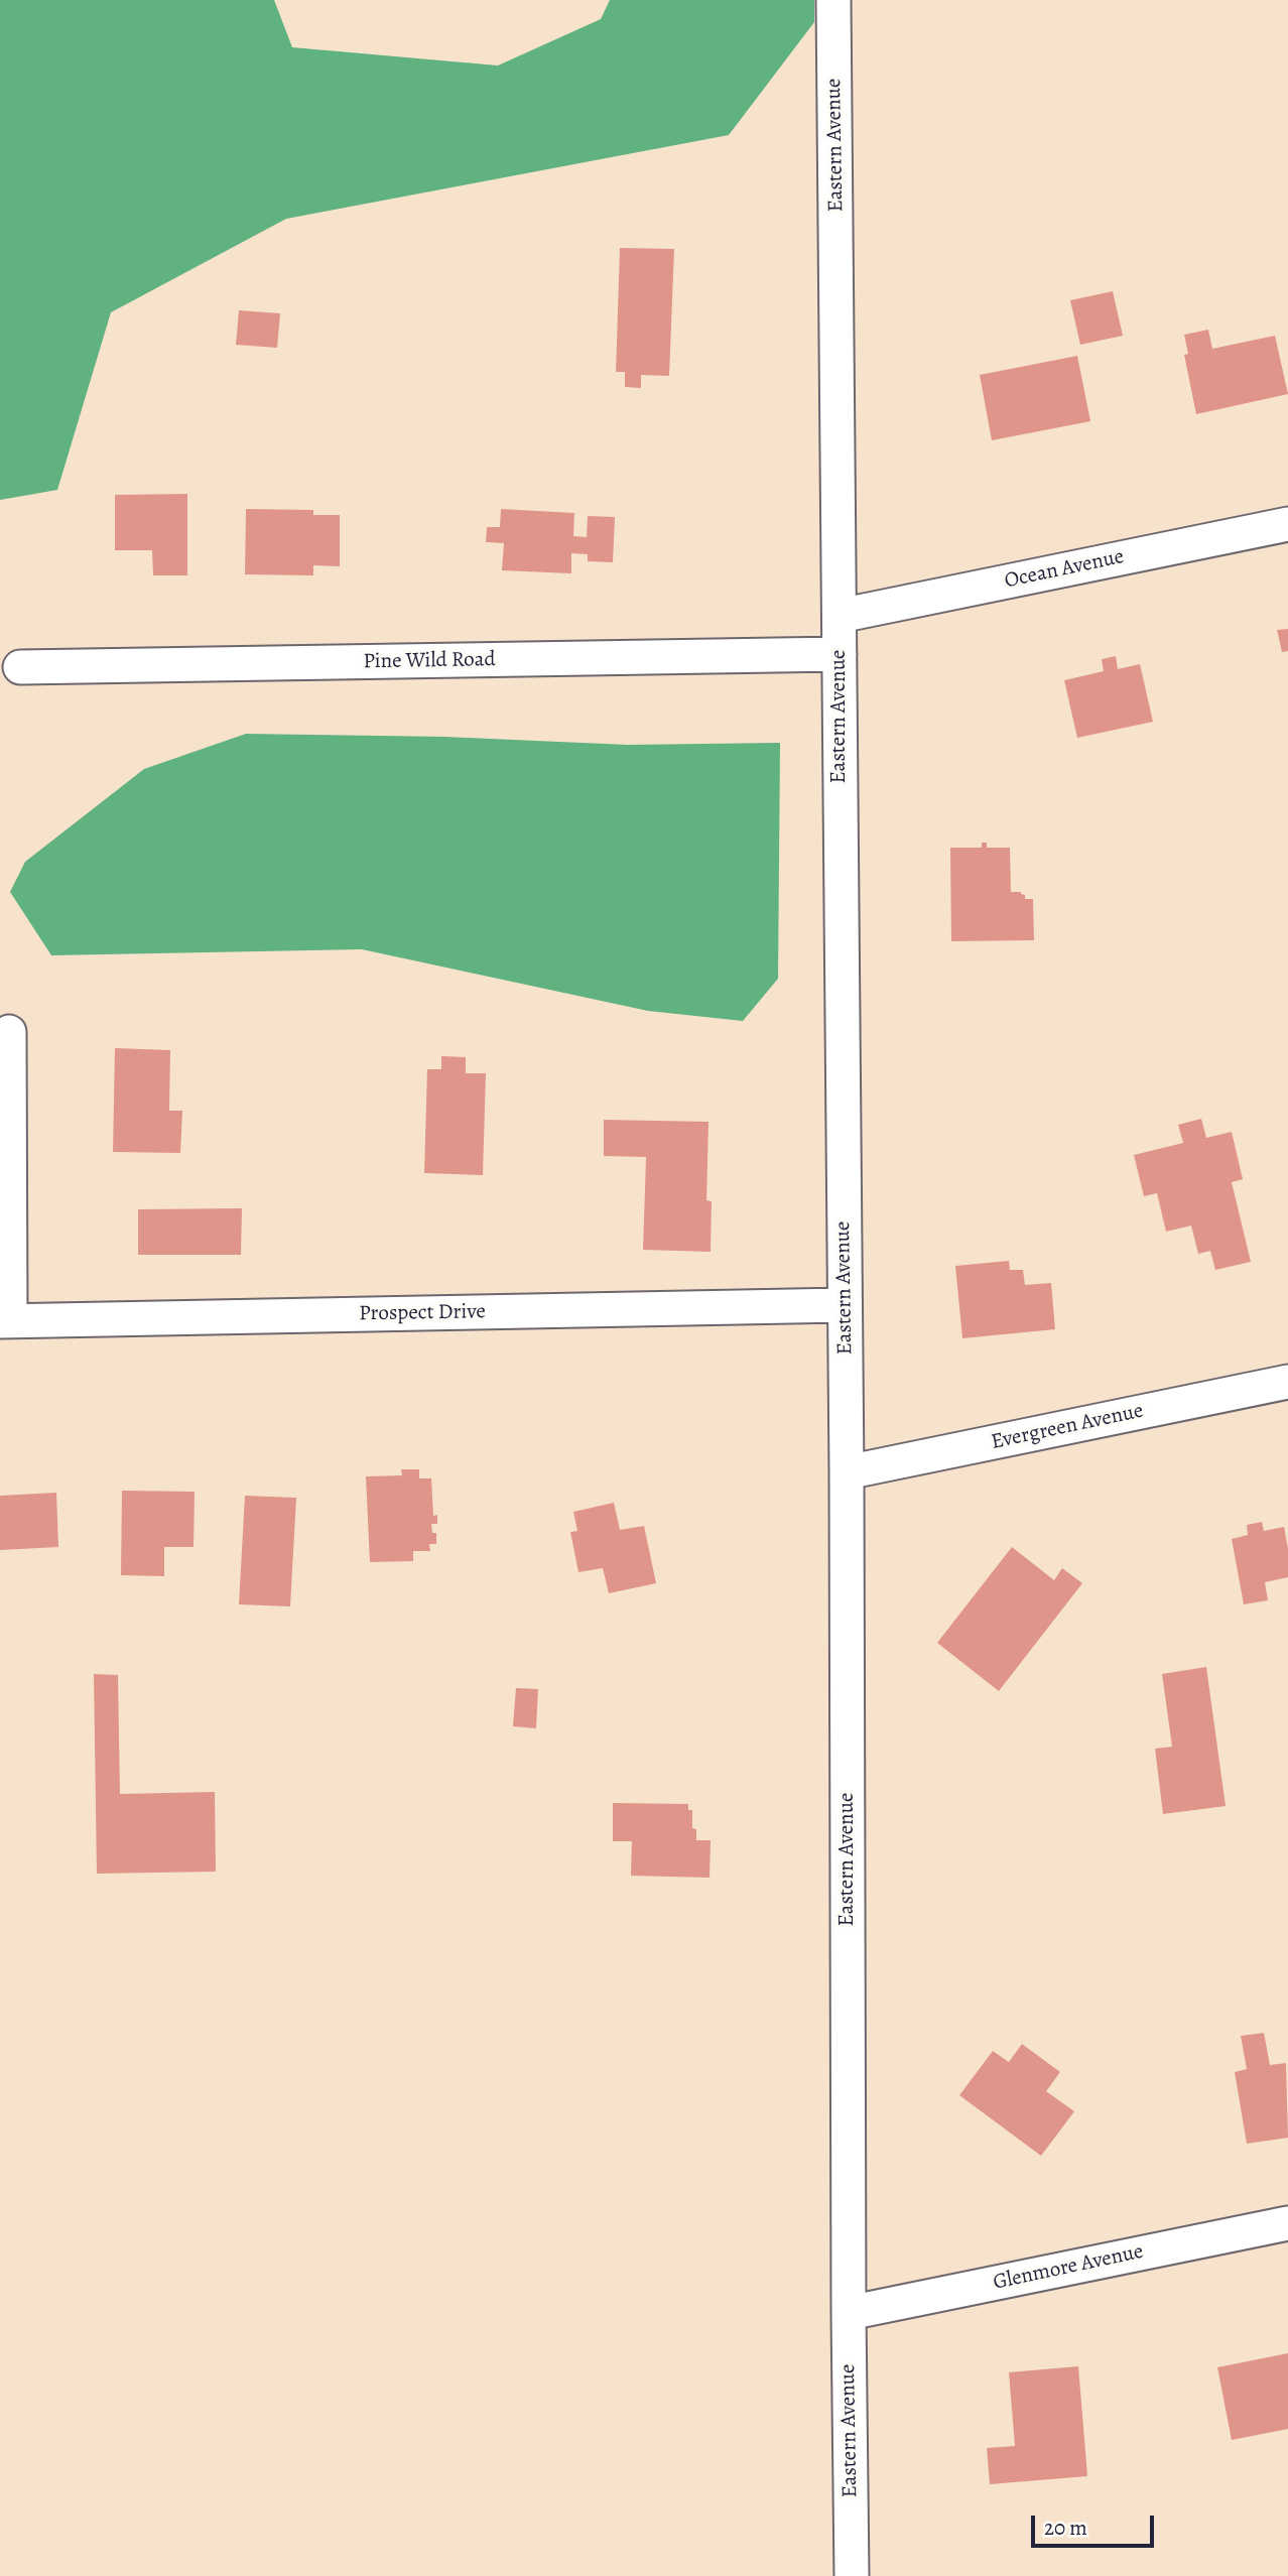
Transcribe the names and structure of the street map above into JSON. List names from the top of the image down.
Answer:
{
  "streets": {
    "street": [
      "Eastern Avenue",
      "Ocean Avenue",
      "Pine Wild Road",
      "Prospect Drive",
      "Evergreen Avenue",
      "Glenmore Avenue"
    ]
  },
  "crossings": [
    ["Eastern Avenue", "Ocean Avenue"],
    ["Eastern Avenue", "Pine Wild Road"],
    ["Eastern Avenue", "Prospect Drive"],
    ["Eastern Avenue", "Evergreen Avenue"],
    ["Eastern Avenue", "Glenmore Avenue"]
  ],
  "scale_bar": "20 m"
}
